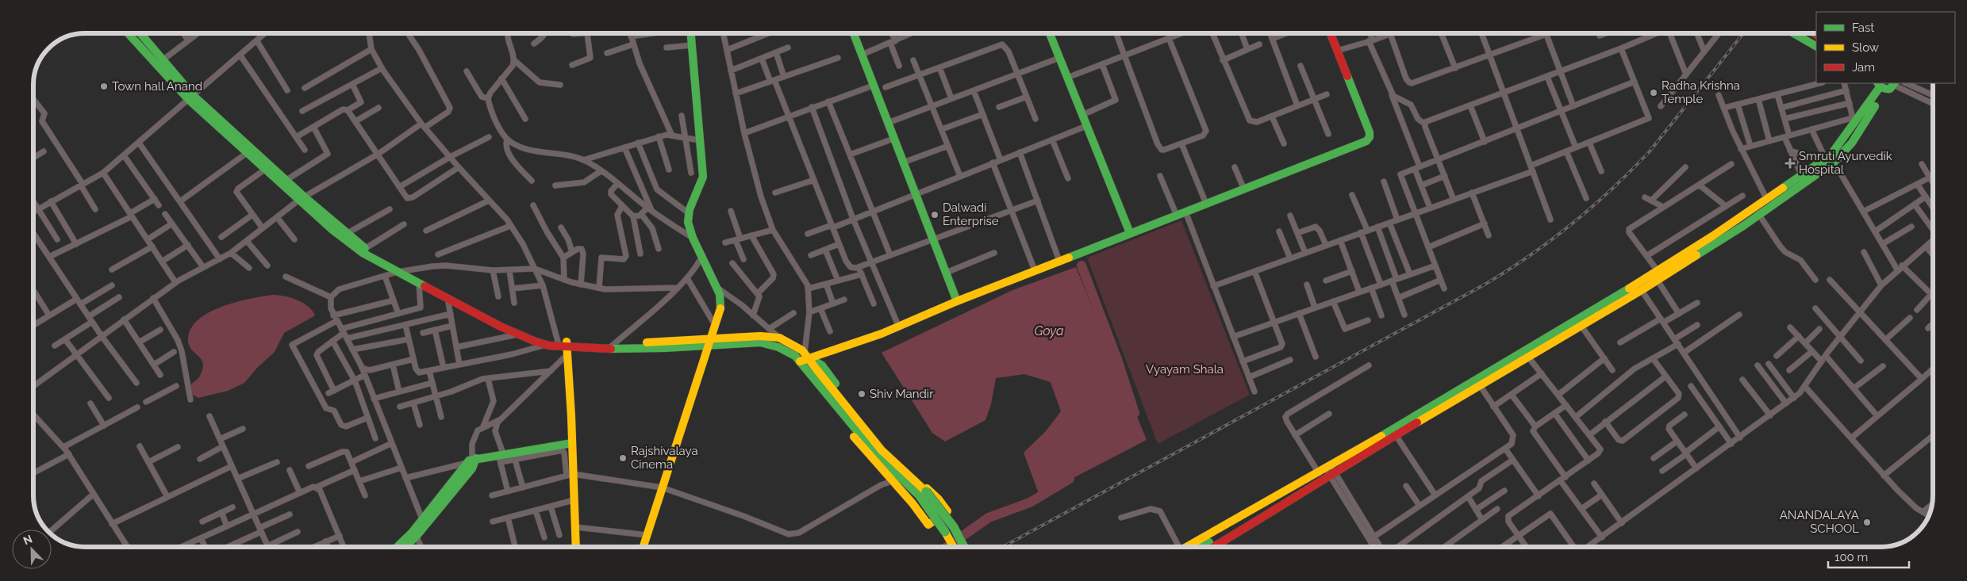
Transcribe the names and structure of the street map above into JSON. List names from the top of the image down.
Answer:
{
  "water": ["Goya"],
  "parks": ["Vyayam Shala"],
  "places": {
    "other": [
      "Town hall Anand",
      "Radha Krishna Temple",
      "Dalwadi Enterprise",
      "Shiv Mandir",
      "Rajshivalaya Cinema",
      "ANANDALAYA SCHOOL"
    ],
    "health": ["Smruti Ayurvedik Hospital"]
  },
  "legend": ["Fast", "Slow", "Jam"],
  "scale_bar": "100 m",
  "north": "top left"
}
